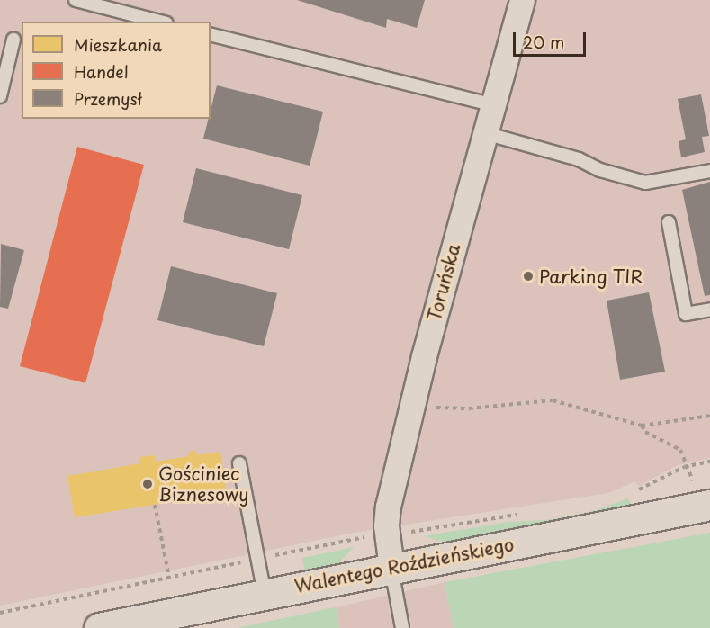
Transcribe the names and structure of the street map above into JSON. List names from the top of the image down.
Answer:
{
  "streets": {
    "street": ["Toruńska", "Walentego Roździeńskiego"]
  },
  "crossings": [
    ["Toruńska", "Walentego Roździeńskiego"]
  ],
  "places": ["Parking TIR", "Gościniec Biznesowy"],
  "legend": ["Mieszkania", "Handel", "Przemysł"],
  "scale_bar": "20 m"
}
